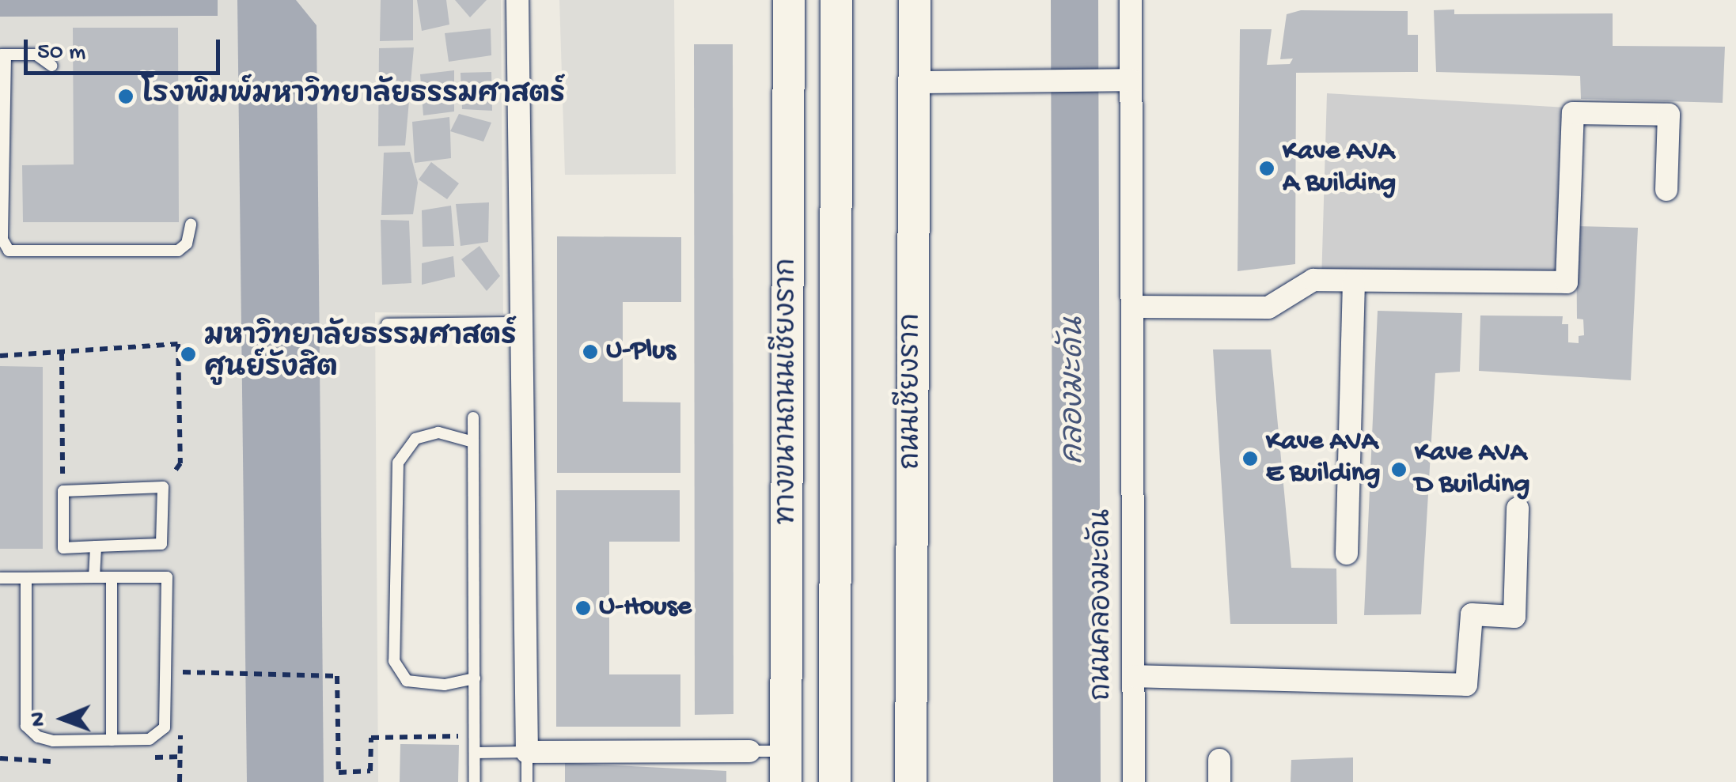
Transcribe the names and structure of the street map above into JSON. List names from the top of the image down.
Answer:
{
  "streets": {
    "main road": ["ทางขนานถนนเชียงราก", "ถนนเชียงราก"],
    "street": ["ถนนคลองมะดัน"]
  },
  "water": ["คลองมะดัน"],
  "places": [
    "โรงพิมพ์มหาวิทยาลัยธรรมศาสตร์",
    "Kave AVA A Building",
    "U-Plus",
    "มหาวิทยาลัยธรรมศาสตร์ ศูนย์รังสิต",
    "Kave AVA E Building",
    "Kave AVA D Building",
    "U-House"
  ],
  "scale_bar": "50 m",
  "north": "left"
}
